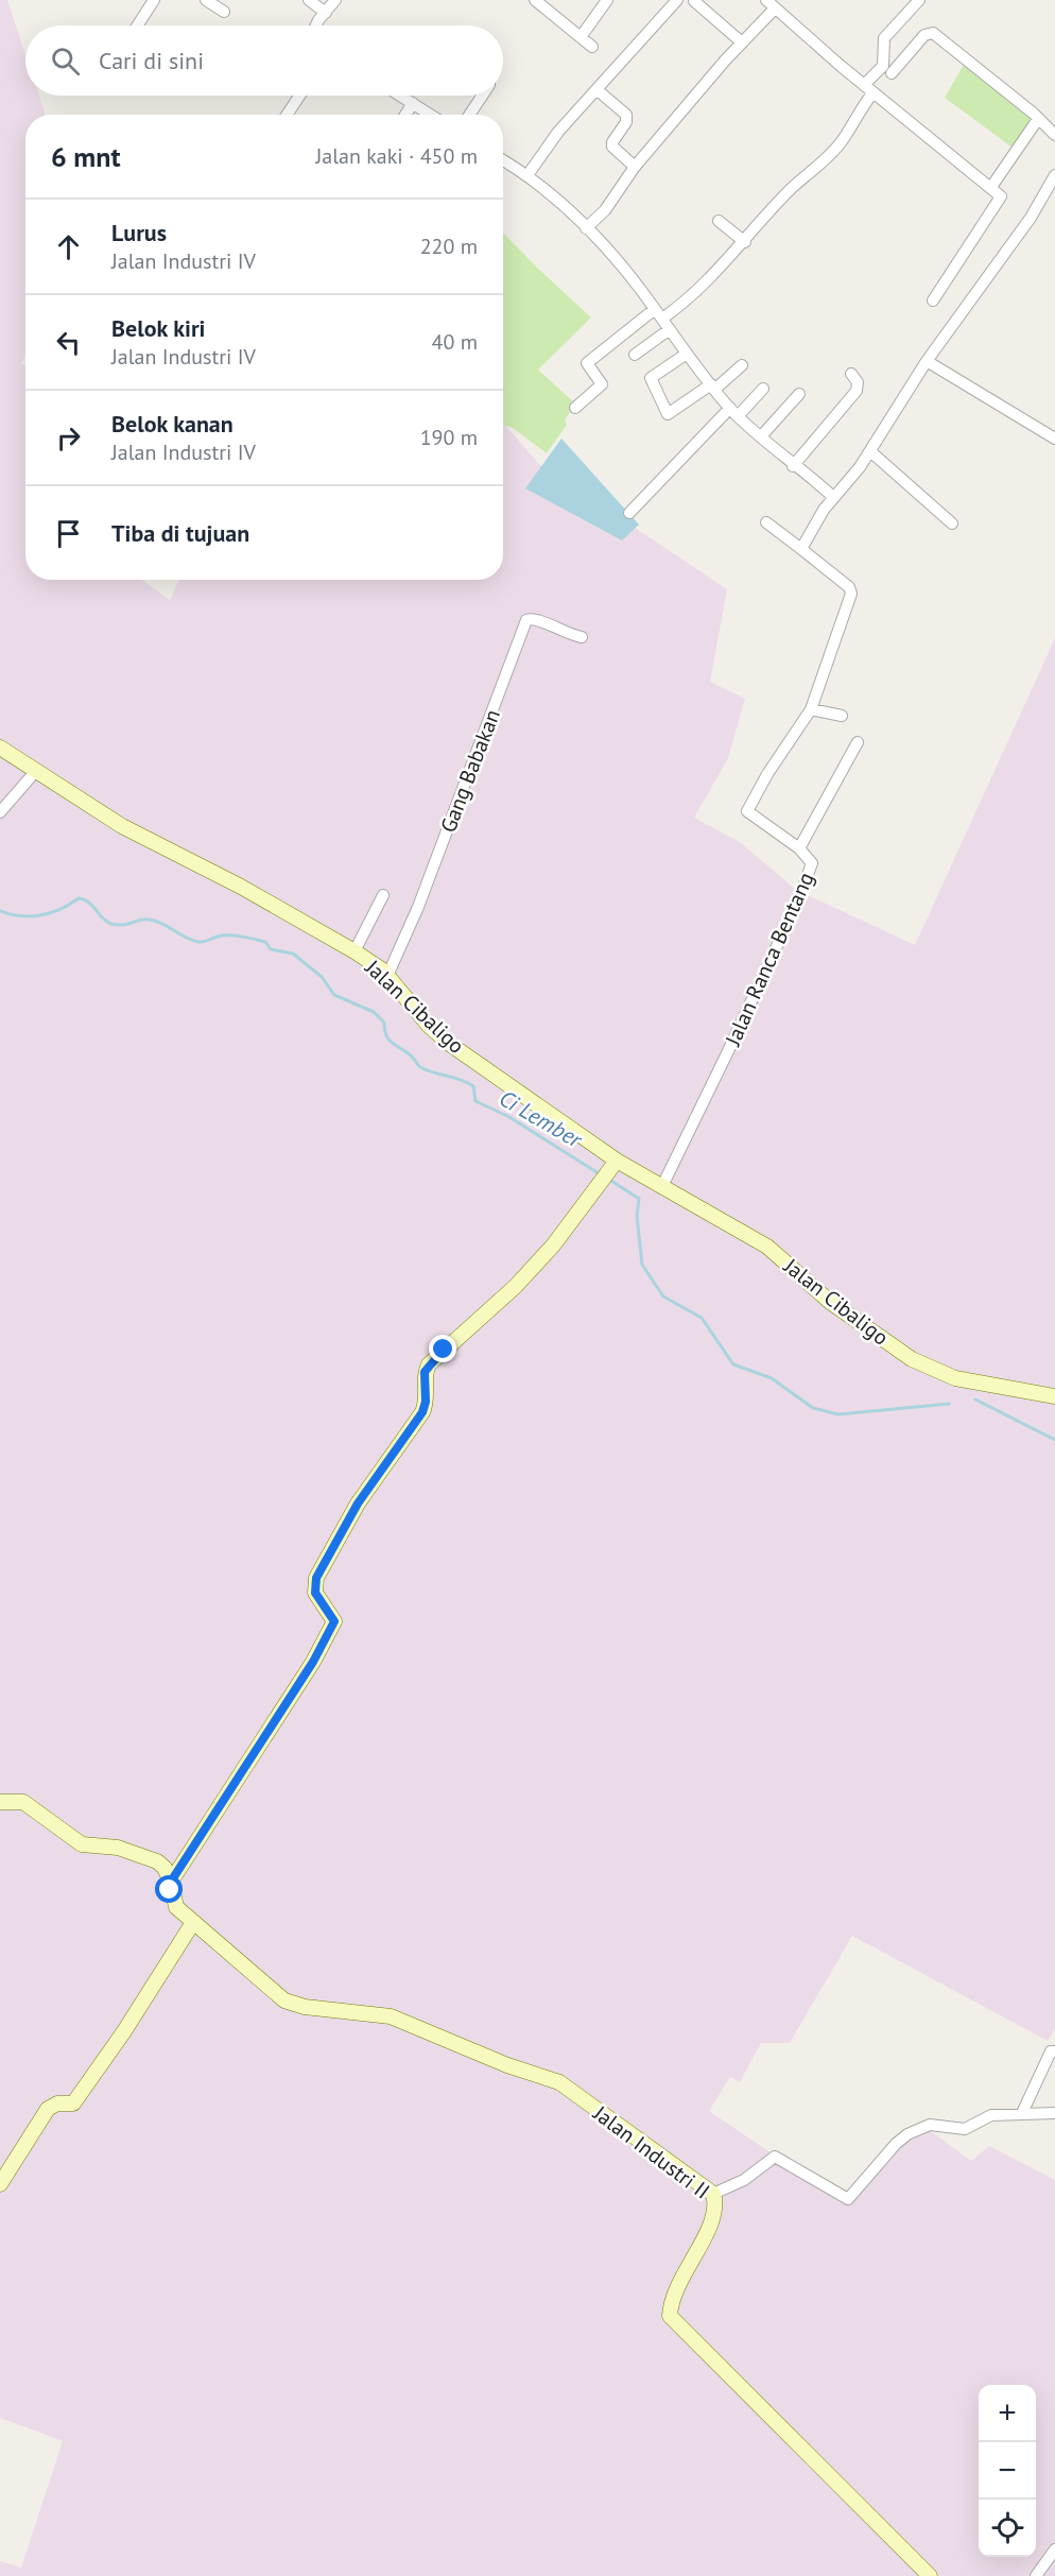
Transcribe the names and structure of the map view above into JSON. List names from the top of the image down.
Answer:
{
  "streets": {
    "main road": ["Jalan Cibaligo", "Jalan Industri II"],
    "street": ["Gang Babakan", "Jalan Ranca Bentang"]
  },
  "crossings": [
    ["Gang Babakan", "Jalan Cibaligo"],
    ["Jalan Ranca Bentang", "Jalan Cibaligo"]
  ],
  "water": ["Ci Lember"],
  "page": {
    "search": "Cari di sini",
    "heading": ["6 mnt", "Jalan kaki · 450 m"],
    "list": [
      ["Lurus", "Jalan Industri IV", "220 m"],
      ["Belok kiri", "Jalan Industri IV", "40 m"],
      ["Belok kanan", "Jalan Industri IV", "190 m"],
      "Tiba di tujuan"
    ],
    "map_buttons": ["+", "−"]
  }
}
